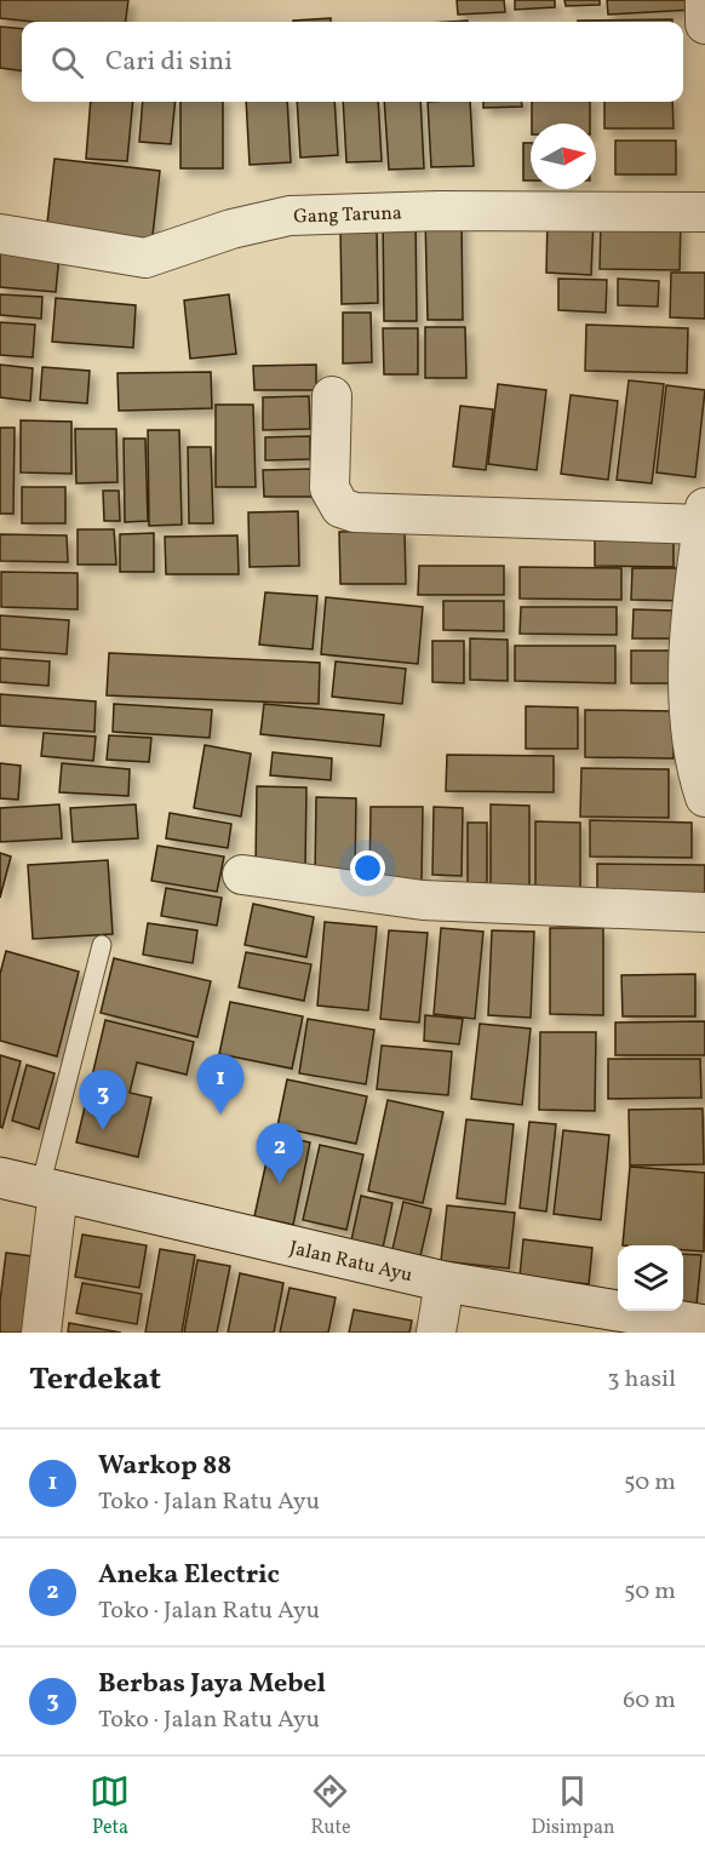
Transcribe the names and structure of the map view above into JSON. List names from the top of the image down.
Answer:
{
  "streets": {
    "street": ["Gang Taruna", "Jalan Ratu Ayu"]
  },
  "north": "right",
  "page": {
    "search": "Cari di sini",
    "pins": ["1", "3", "2"],
    "heading": ["Terdekat", "3 hasil"],
    "list": [
      {
        "mark": "1",
        "name": "Warkop 88",
        "note": "Toko · Jalan Ratu Ayu",
        "value": "50 m"
      },
      {
        "mark": "2",
        "name": "Aneka Electric",
        "note": "Toko · Jalan Ratu Ayu",
        "value": "50 m"
      },
      {
        "mark": "3",
        "name": "Berbas Jaya Mebel",
        "note": "Toko · Jalan Ratu Ayu",
        "value": "60 m"
      }
    ],
    "nav": ["Peta", "Rute", "Disimpan"]
  }
}
